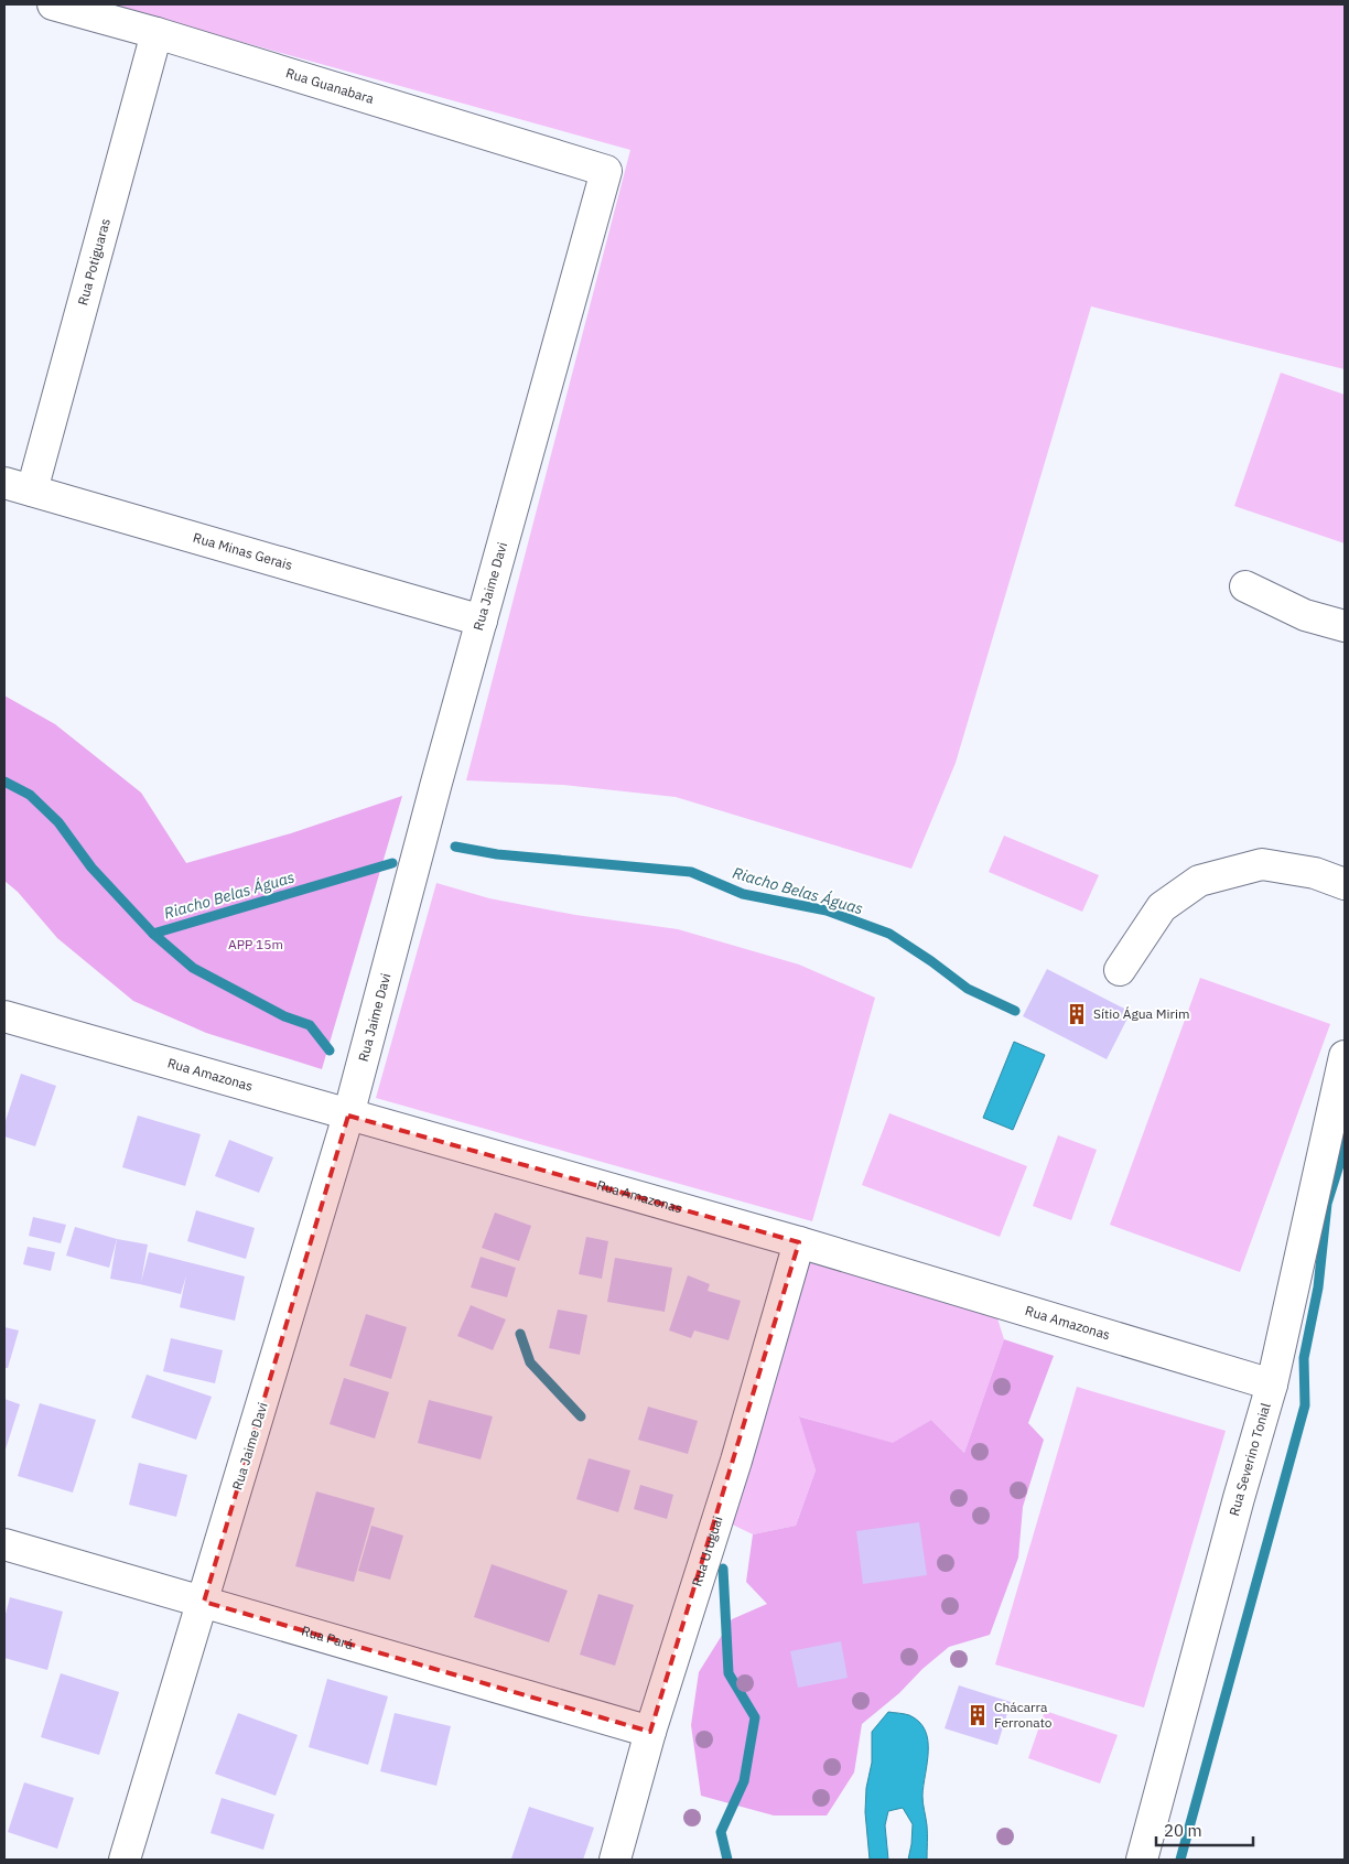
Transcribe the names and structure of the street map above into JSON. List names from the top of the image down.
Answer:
{
  "streets": {
    "street": [
      "Rua Guanabara",
      "Rua Potiguaras",
      "Rua Minas Gerais",
      "Rua Jaime Davi",
      "Rua Amazonas",
      "Rua Severino Tonial",
      "Rua Uruguai",
      "Rua Pará"
    ]
  },
  "crossings": [
    ["Rua Guanabara", "Rua Potiguaras"],
    ["Rua Guanabara", "Rua Jaime Davi"],
    ["Rua Potiguaras", "Rua Minas Gerais"],
    ["Rua Minas Gerais", "Rua Jaime Davi"],
    ["Rua Jaime Davi", "Rua Amazonas"],
    ["Rua Jaime Davi", "Rua Pará"],
    ["Rua Amazonas", "Rua Severino Tonial"],
    ["Rua Amazonas", "Rua Uruguai"],
    ["Rua Uruguai", "Rua Pará"]
  ],
  "water": ["Riacho Belas Águas"],
  "parks": ["APP 15m"],
  "places": {
    "building": ["Sítio Água Mirim", "Chácarra Ferronato"]
  },
  "scale_bar": "20 m"
}
